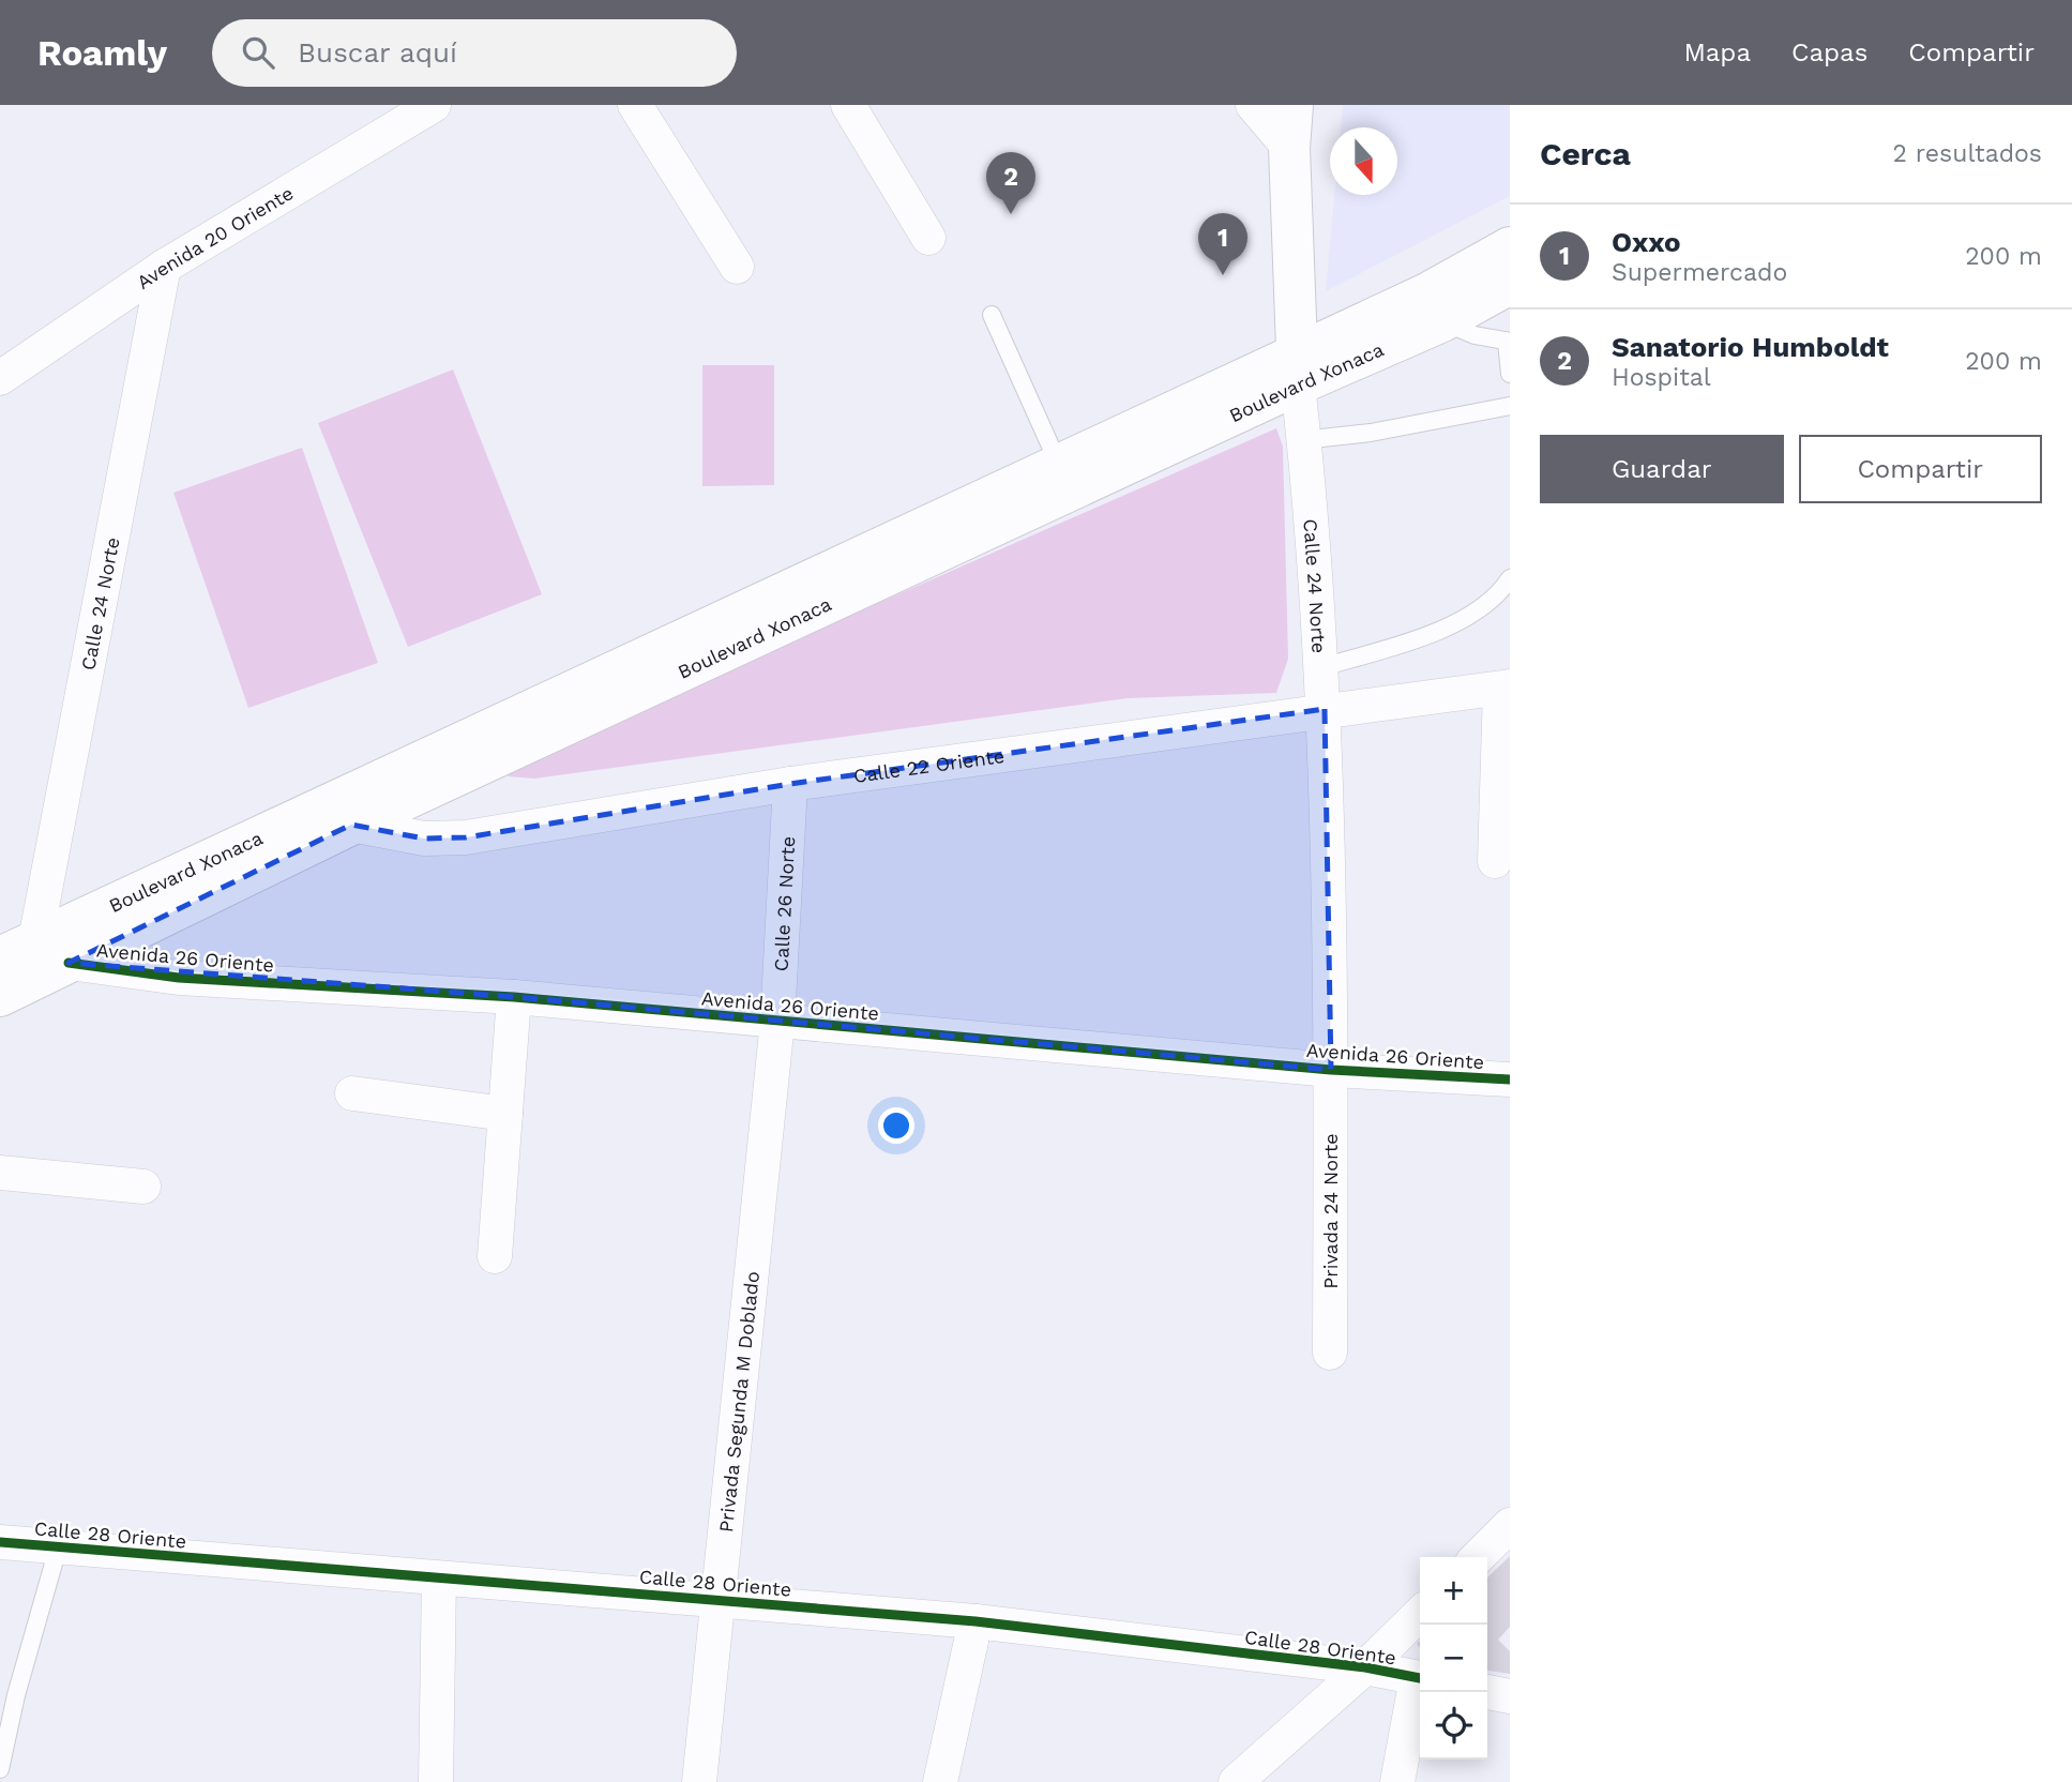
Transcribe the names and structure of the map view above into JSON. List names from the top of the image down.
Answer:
{
  "streets": {
    "main road": ["Boulevard Xonaca", "Calle 24 Norte"],
    "street": [
      "Avenida 20 Oriente",
      "Calle 22 Oriente",
      "Calle 26 Norte",
      "Avenida 26 Oriente",
      "Privada 24 Norte",
      "Privada Segunda M Doblado",
      "Calle 28 Oriente"
    ]
  },
  "crossings": [
    ["Avenida 20 Oriente", "Calle 24 Norte"],
    ["Boulevard Xonaca", "Calle 24 Norte"],
    ["Boulevard Xonaca", "Calle 22 Oriente"],
    ["Boulevard Xonaca", "Avenida 26 Oriente"],
    ["Calle 24 Norte", "Calle 22 Oriente"],
    ["Calle 24 Norte", "Avenida 26 Oriente"],
    ["Calle 24 Norte", "Privada 24 Norte"],
    ["Calle 22 Oriente", "Calle 26 Norte"],
    ["Calle 26 Norte", "Avenida 26 Oriente"],
    ["Calle 26 Norte", "Privada Segunda M Doblado"],
    ["Avenida 26 Oriente", "Privada 24 Norte"],
    ["Avenida 26 Oriente", "Privada Segunda M Doblado"],
    ["Privada Segunda M Doblado", "Calle 28 Oriente"]
  ],
  "north": "bottom",
  "page": {
    "header": "Roamly",
    "search": "Buscar aquí",
    "nav": ["Mapa", "Capas", "Compartir"],
    "heading": ["Cerca", "2 resultados"],
    "pins": ["2", "1"],
    "list": [
      {
        "mark": "1",
        "name": "Oxxo",
        "note": "Supermercado",
        "value": "200 m"
      },
      {
        "mark": "2",
        "name": "Sanatorio Humboldt",
        "note": "Hospital",
        "value": "200 m"
      }
    ],
    "buttons": ["Guardar", "Compartir"],
    "map_buttons": ["+", "−"]
  }
}
